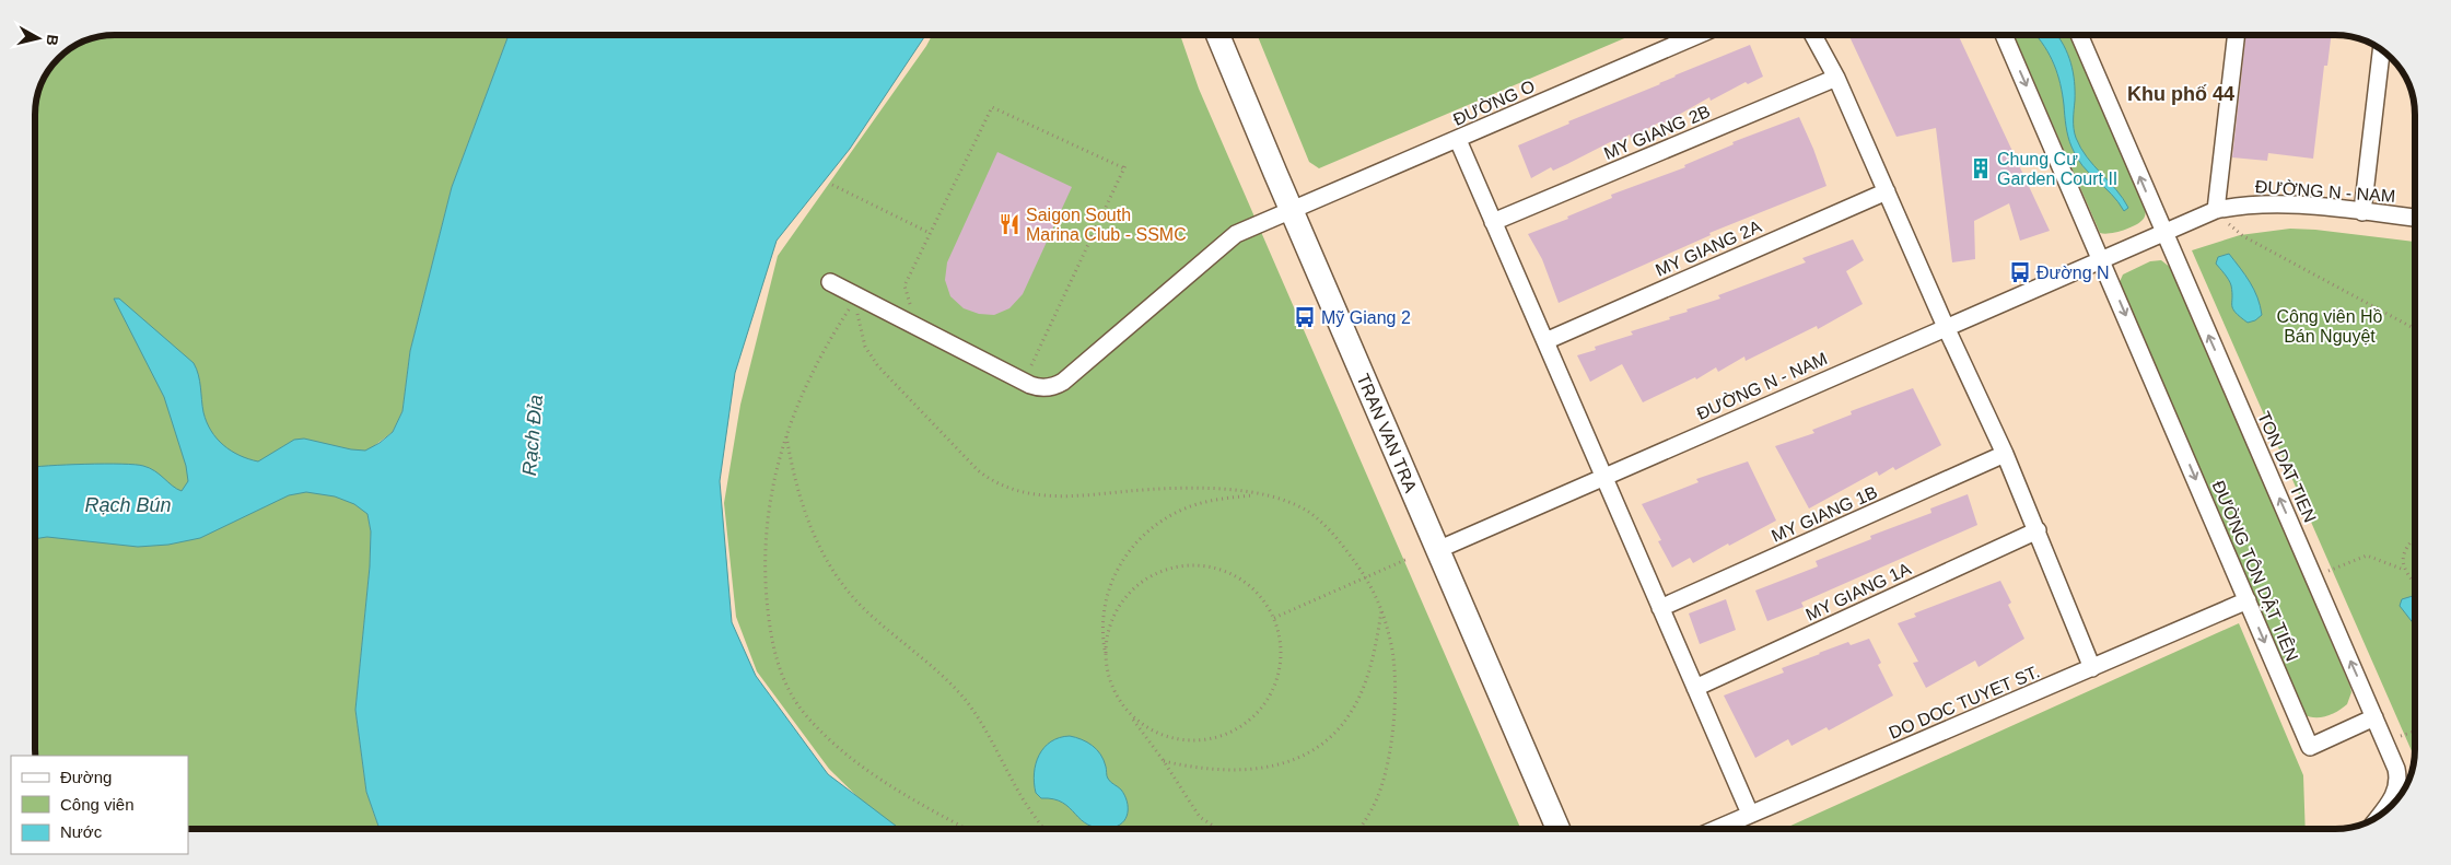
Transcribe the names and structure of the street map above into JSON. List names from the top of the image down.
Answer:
{
  "streets": {
    "main road": ["TRAN VAN TRA"],
    "street": [
      "ĐƯỜNG O",
      "MY GIANG 2B",
      "ĐƯỜNG N - NAM",
      "MY GIANG 2A",
      "TON DAT TIEN",
      "MY GIANG 1B",
      "ĐƯỜNG TÔN DẬT TIÊN",
      "MY GIANG 1A",
      "DO DOC TUYET ST."
    ]
  },
  "crossings": [
    ["ĐƯỜNG O", "TRAN VAN TRA"],
    ["ĐƯỜNG N - NAM", "TRAN VAN TRA"],
    ["ĐƯỜNG N - NAM", "TON DAT TIEN"],
    ["ĐƯỜNG N - NAM", "ĐƯỜNG TÔN DẬT TIÊN"],
    ["TON DAT TIEN", "ĐƯỜNG TÔN DẬT TIÊN"],
    ["ĐƯỜNG TÔN DẬT TIÊN", "DO DOC TUYET ST."]
  ],
  "one_way": ["TON DAT TIEN", "ĐƯỜNG TÔN DẬT TIÊN"],
  "districts": ["Khu phố 44"],
  "water": ["Rạch Đỉa", "Rạch Bún"],
  "parks": ["Công viên Hồ Bán Nguyệt"],
  "places": {
    "building": ["Chung Cư Garden Court II"],
    "restaurant": ["Saigon South Marina Club - SSMC"],
    "bus stop": ["Đường N", "Mỹ Giang 2"]
  },
  "legend": ["Đường", "Công viên", "Nước"],
  "north": "right"
}
